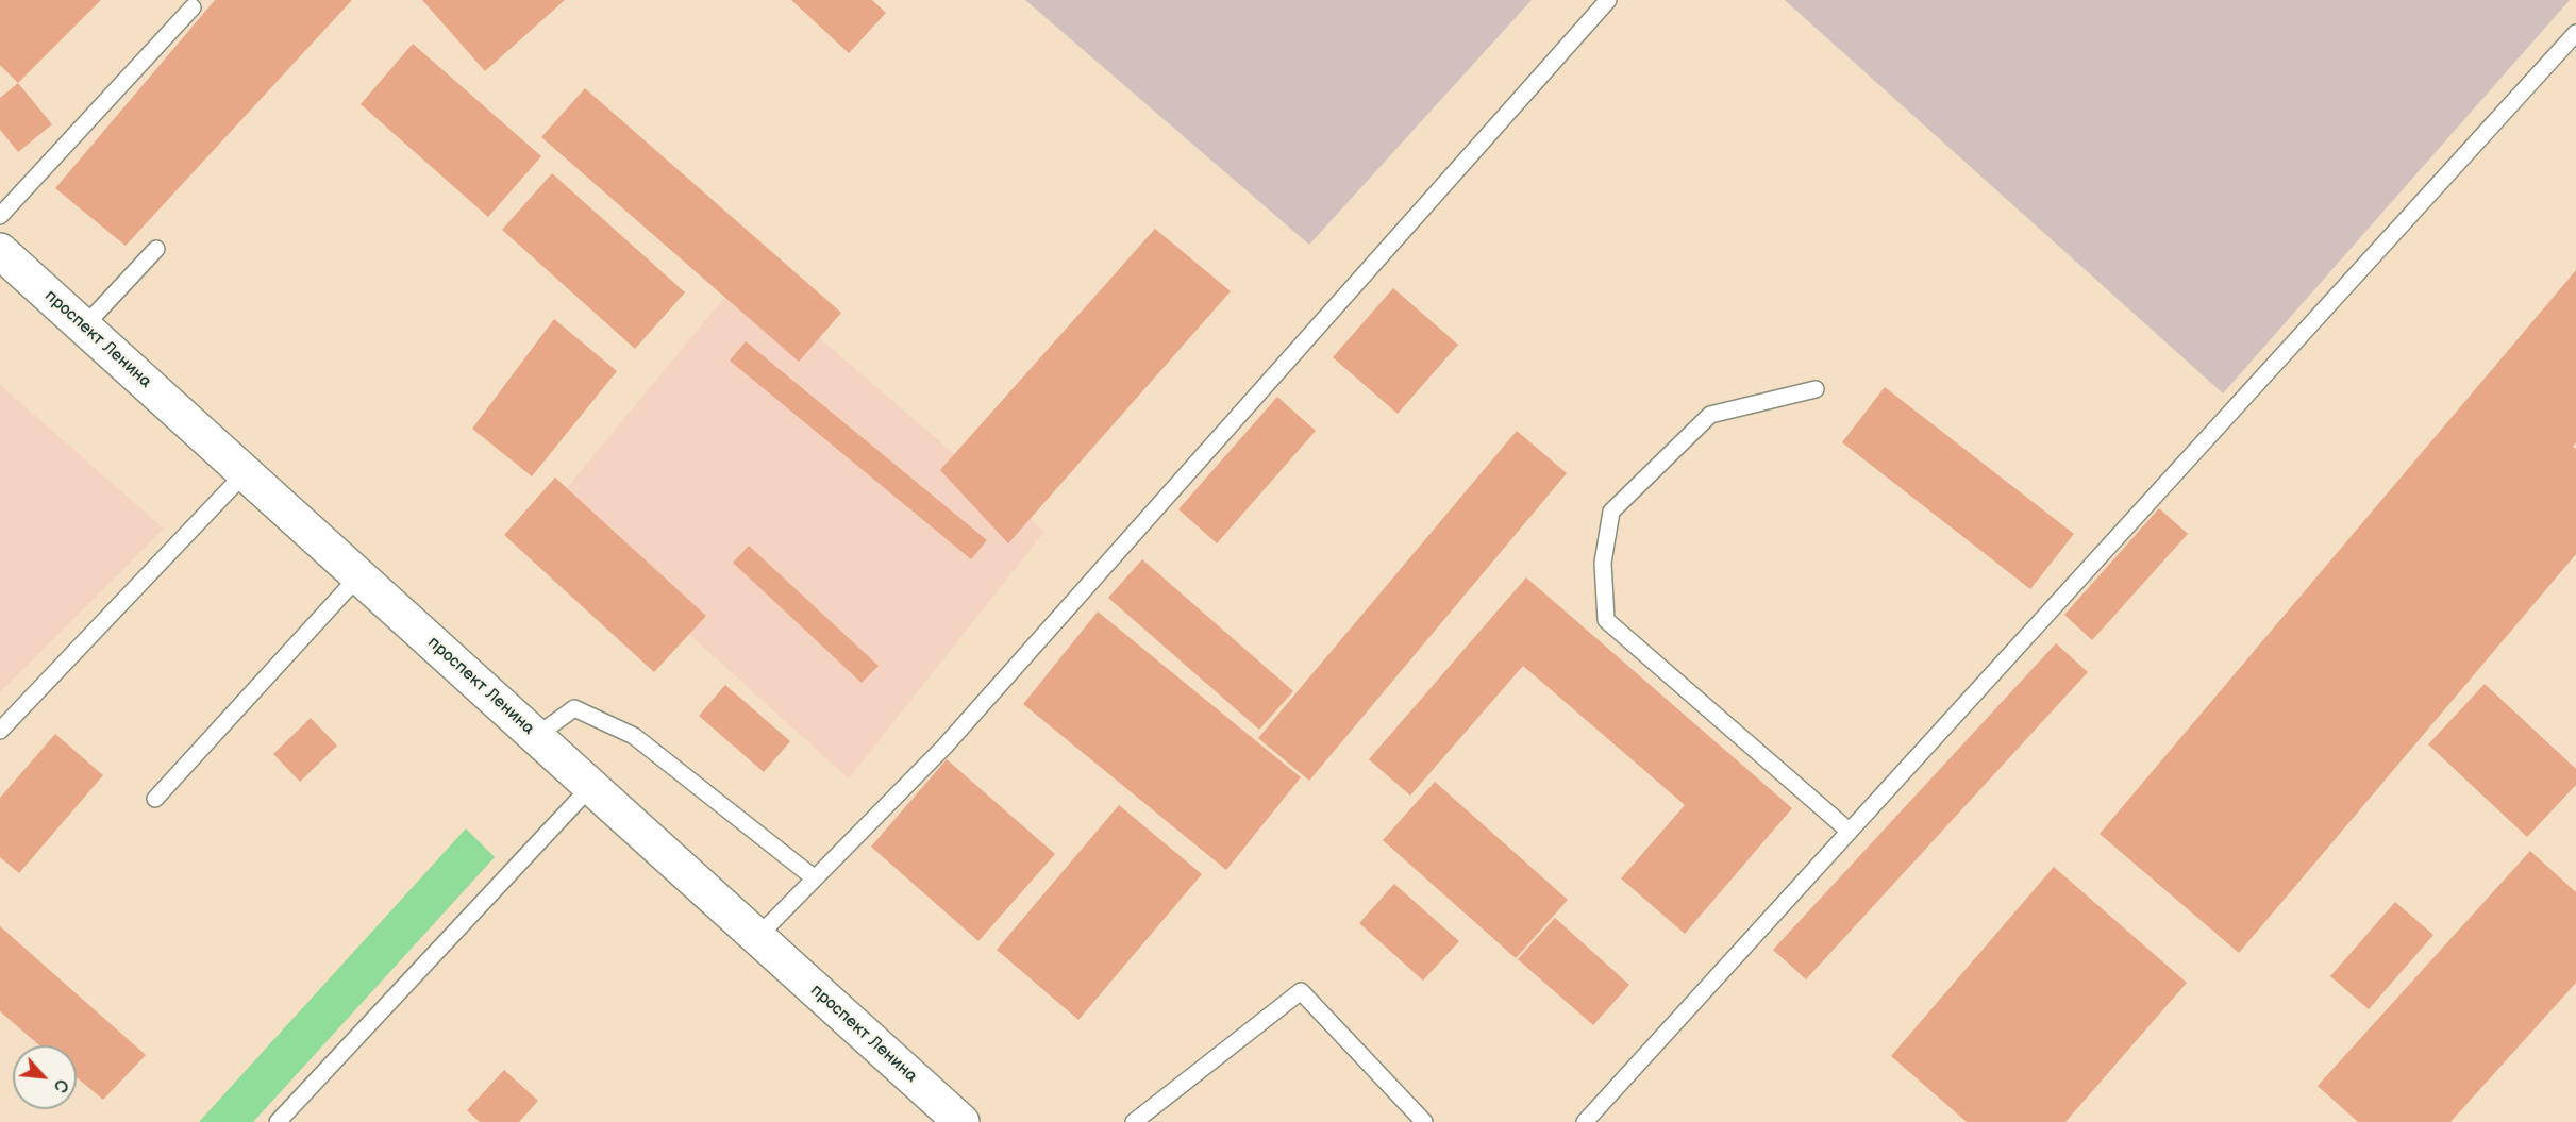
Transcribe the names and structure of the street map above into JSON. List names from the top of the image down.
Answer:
{
  "streets": {
    "main road": ["проспект Ленина"]
  },
  "north": "bottom right"
}
